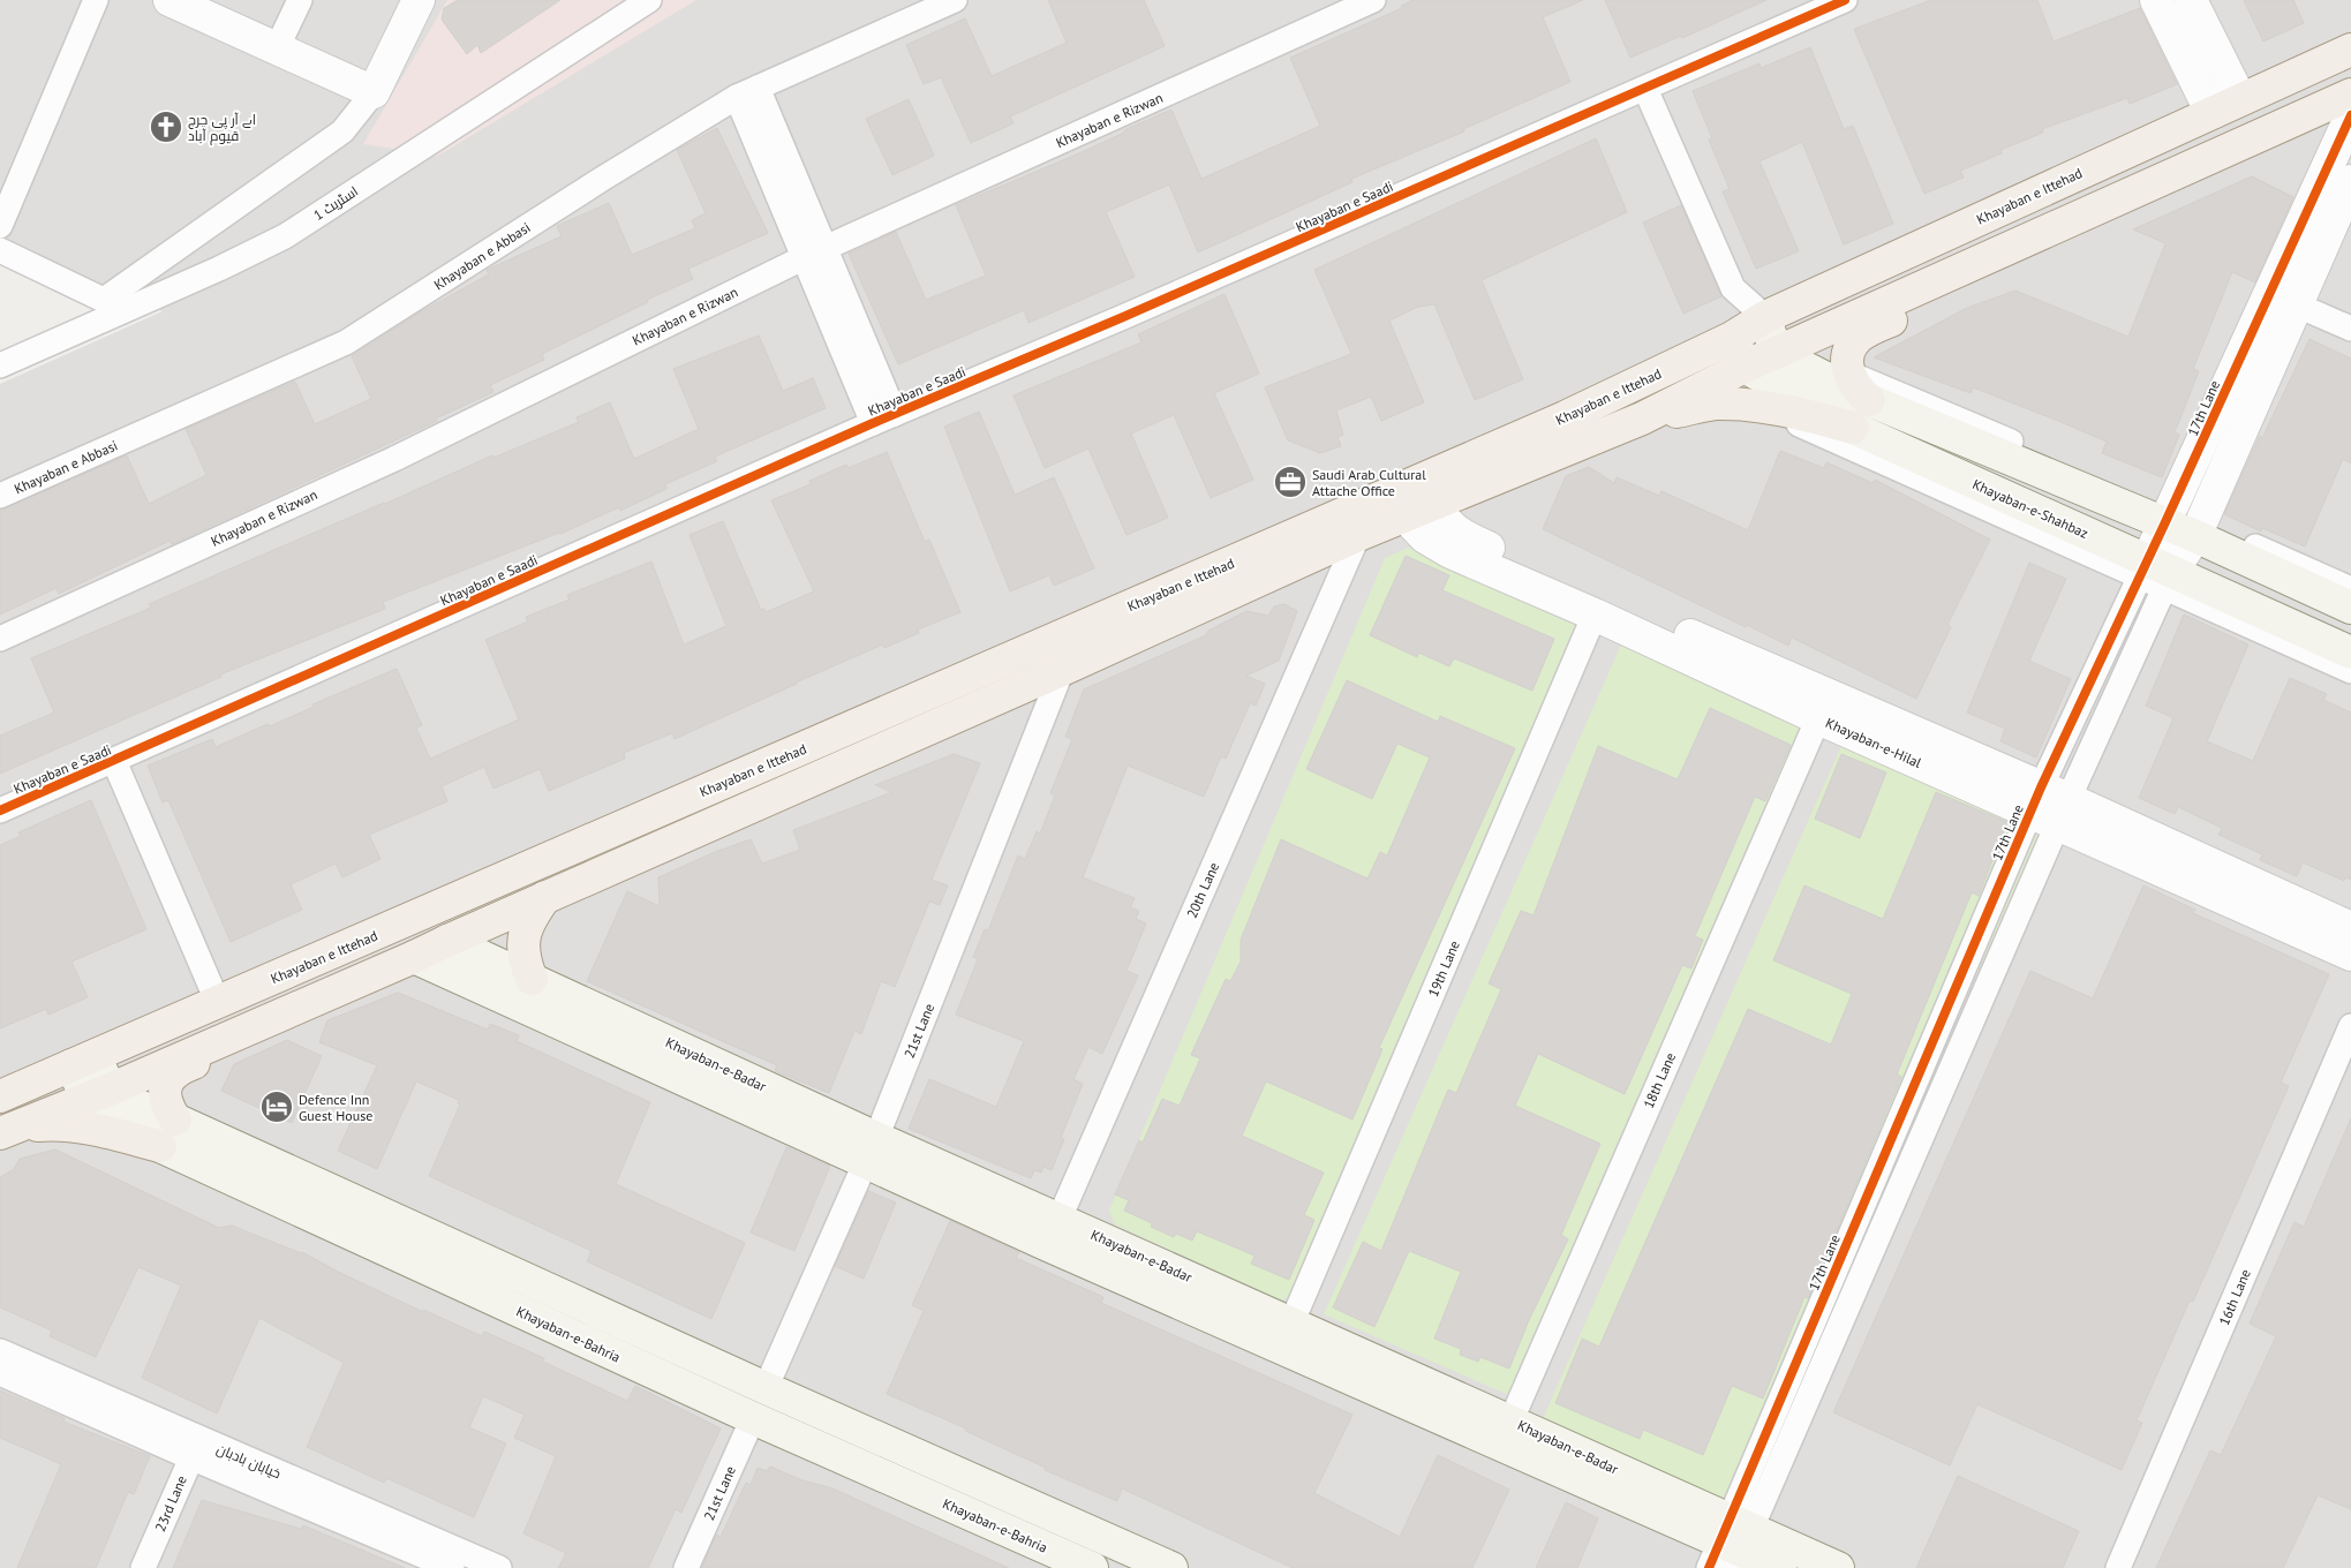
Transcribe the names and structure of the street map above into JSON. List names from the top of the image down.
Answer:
{
  "streets": {
    "main road": [
      "Khayaban e Ittehad",
      "Khayaban-e-Shahbaz",
      "Khayaban-e-Badar",
      "Khayaban-e-Bahria"
    ],
    "street": [
      "Khayaban e Rizwan",
      "اسٹریٹ 1",
      "Khayaban e Saadi",
      "Khayaban e Abbasi",
      "17th Lane",
      "Khayaban-e-Hilal",
      "20th Lane",
      "19th Lane",
      "21st Lane",
      "18th Lane",
      "16th Lane",
      "خیابان بادبان",
      "23rd Lane"
    ]
  },
  "crossings": [
    ["Khayaban e Ittehad", "Khayaban-e-Shahbaz"],
    ["Khayaban e Ittehad", "Khayaban-e-Hilal"],
    ["Khayaban e Ittehad", "20th Lane"],
    ["Khayaban e Ittehad", "21st Lane"],
    ["Khayaban e Ittehad", "Khayaban-e-Badar"],
    ["Khayaban e Ittehad", "Khayaban-e-Bahria"],
    ["17th Lane", "Khayaban-e-Shahbaz"],
    ["17th Lane", "Khayaban-e-Hilal"],
    ["17th Lane", "Khayaban-e-Badar"],
    ["Khayaban-e-Hilal", "19th Lane"],
    ["Khayaban-e-Hilal", "18th Lane"],
    ["20th Lane", "Khayaban-e-Badar"],
    ["19th Lane", "Khayaban-e-Badar"],
    ["21st Lane", "Khayaban-e-Badar"],
    ["21st Lane", "Khayaban-e-Bahria"],
    ["Khayaban-e-Badar", "18th Lane"],
    ["خیابان بادبان", "23rd Lane"]
  ],
  "places": {
    "church": ["اے آر پی چرچ قیوم آباد"],
    "office": ["Saudi Arab Cultural Attache Office"],
    "hotel": ["Defence Inn Guest House"]
  }
}
